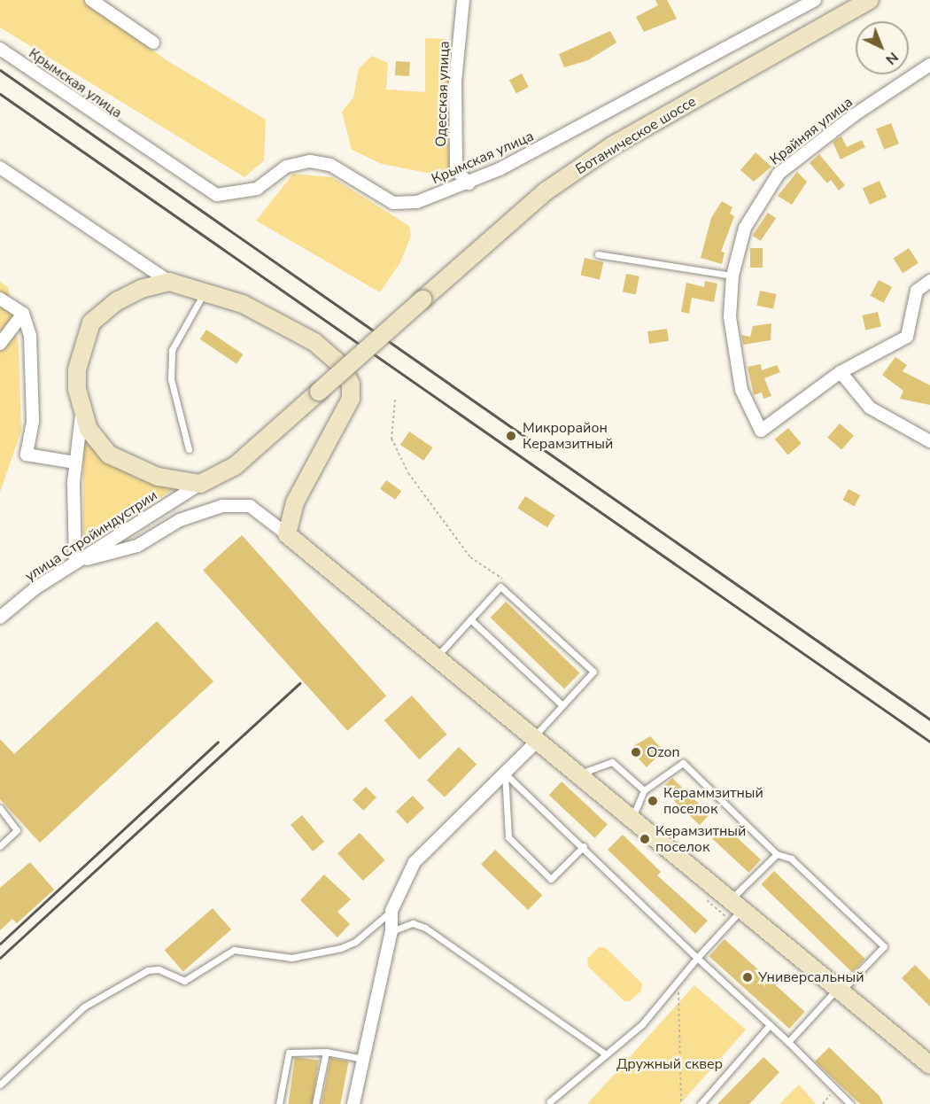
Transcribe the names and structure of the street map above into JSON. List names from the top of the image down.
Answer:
{
  "streets": {
    "street": [
      "Крымская улица",
      "Одесская улица",
      "Крайняя улица",
      "Ботаническое шоссе",
      "улица Стройиндустрии"
    ]
  },
  "crossings": [
    ["Крымская улица", "Одесская улица"],
    ["Ботаническое шоссе", "улица Стройиндустрии"]
  ],
  "parks": ["Дружный сквер"],
  "places": [
    "Микрорайон Керамзитный",
    "Ozon",
    "Кераммзитный поселок",
    "Керамзитный поселок",
    "Универсальный"
  ],
  "north": "bottom right"
}
